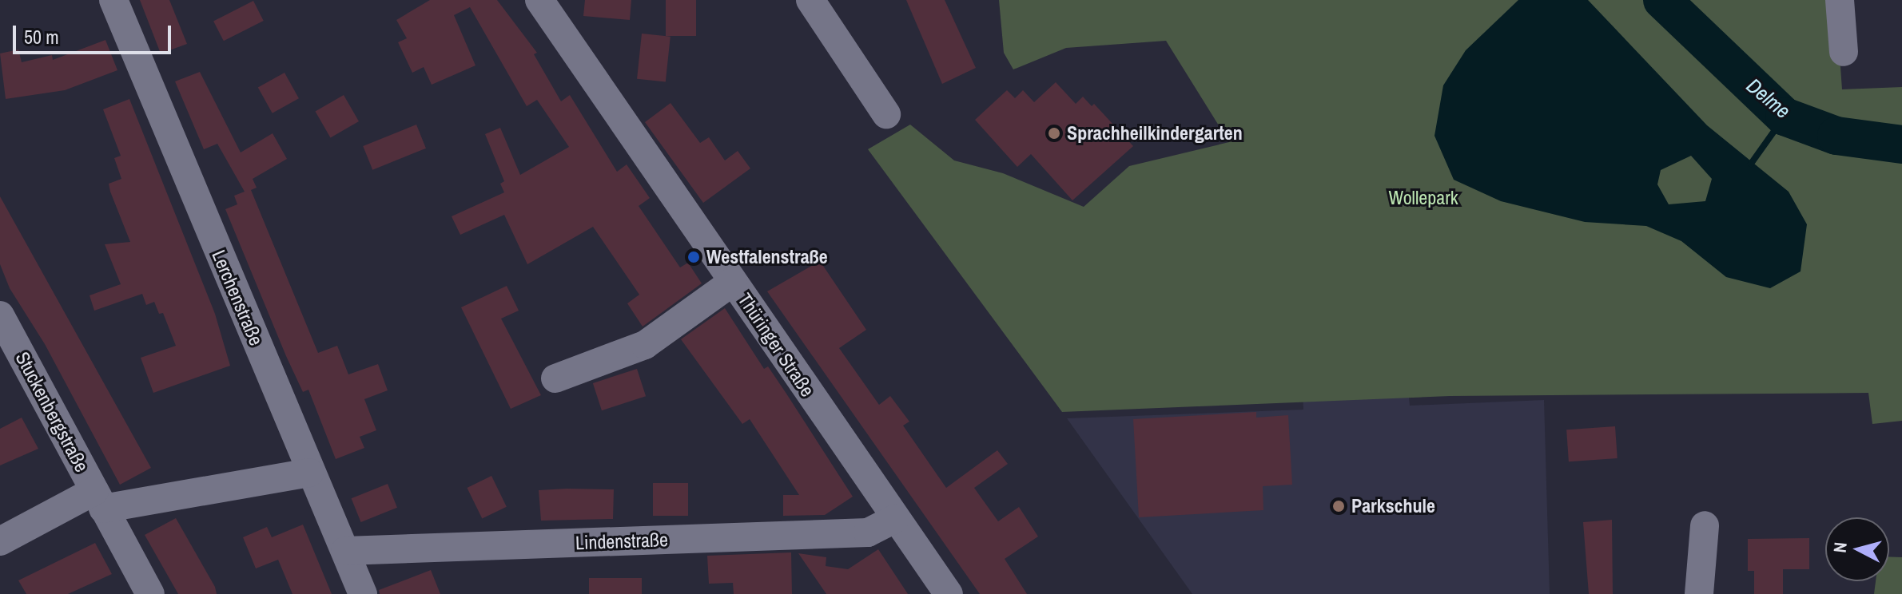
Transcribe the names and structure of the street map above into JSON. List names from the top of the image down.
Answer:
{
  "streets": {
    "street": [
      "Lerchenstraße",
      "Thüringer Straße",
      "Stuckenbergstraße",
      "Lindenstraße"
    ]
  },
  "crossings": [
    ["Lerchenstraße", "Lindenstraße"],
    ["Thüringer Straße", "Lindenstraße"]
  ],
  "water": ["Delme"],
  "parks": ["Wollepark"],
  "places": ["Sprachheilkindergarten", "Westfalenstraße", "Parkschule"],
  "scale_bar": "50 m",
  "north": "left"
}
